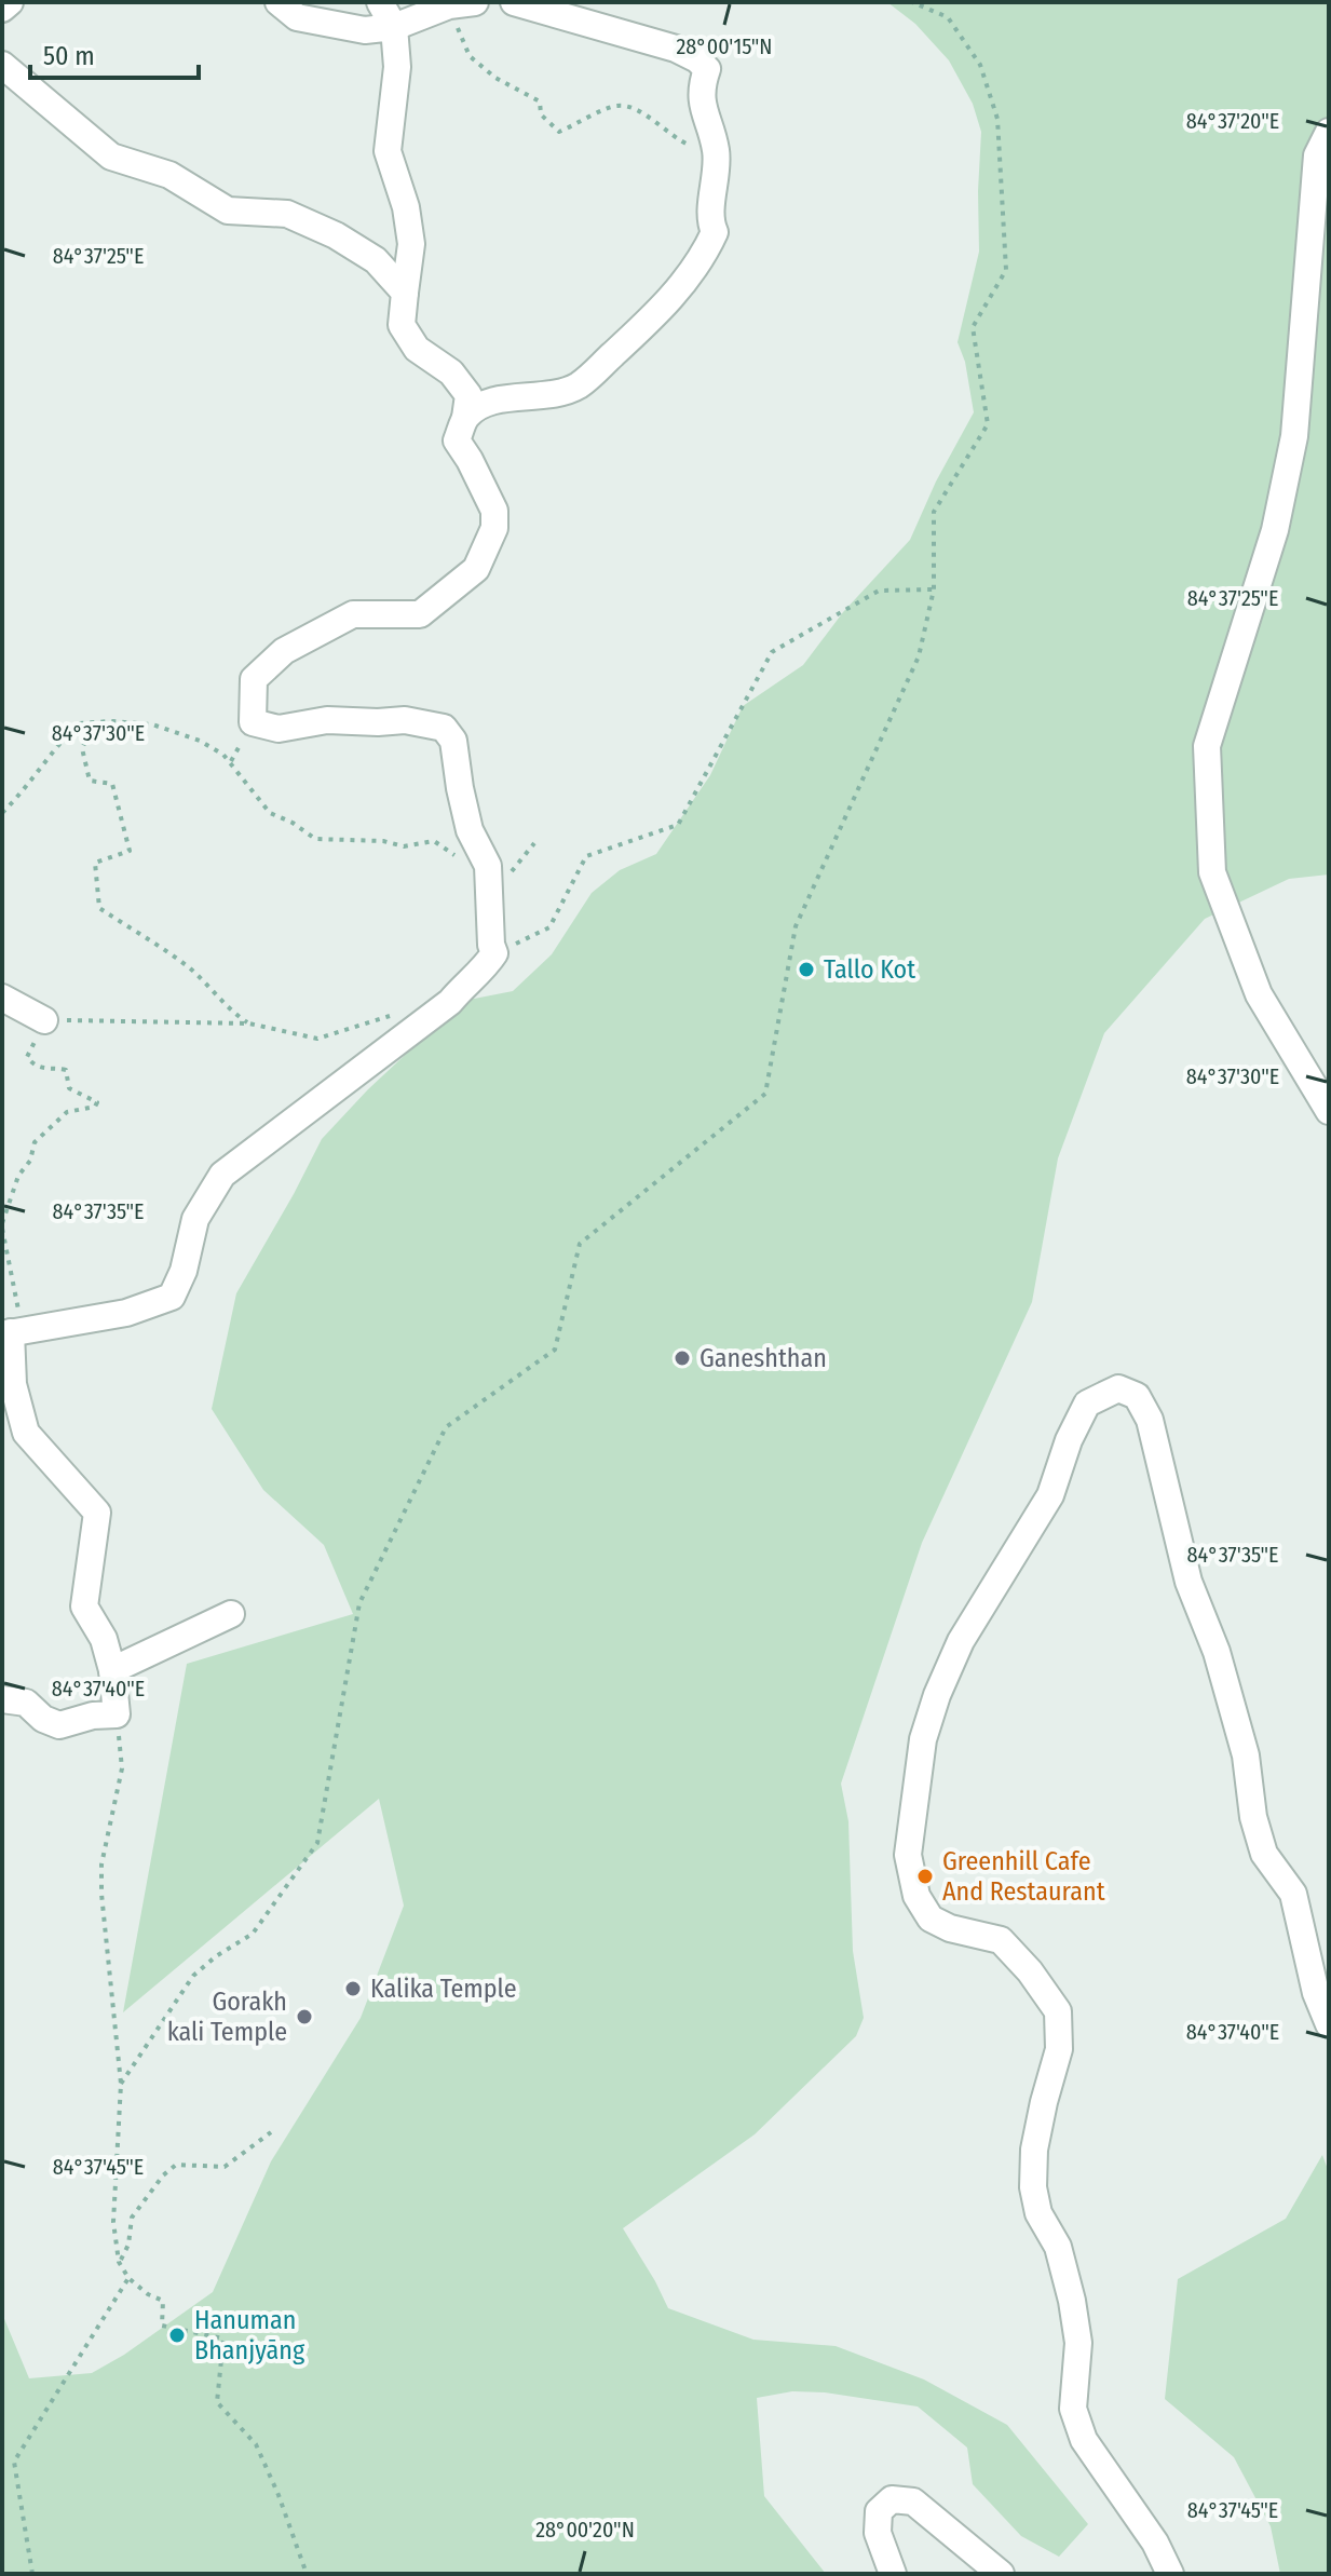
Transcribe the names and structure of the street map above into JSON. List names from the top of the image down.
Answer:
{
  "places": [
    "Tallo Kot",
    "Ganeshthan",
    "Greenhill Cafe And Restaurant",
    "Kalika Temple",
    "Gorakh kali Temple",
    "Hanuman Bhanjyāng"
  ],
  "scale_bar": "50 m",
  "coordinates": [
    "28°00'15\"N",
    "84°37'20\"E",
    "84°37'25\"E",
    "84°37'30\"E",
    "84°37'35\"E",
    "84°37'40\"E",
    "84°37'45\"E",
    "28°00'20\"N"
  ]
}
